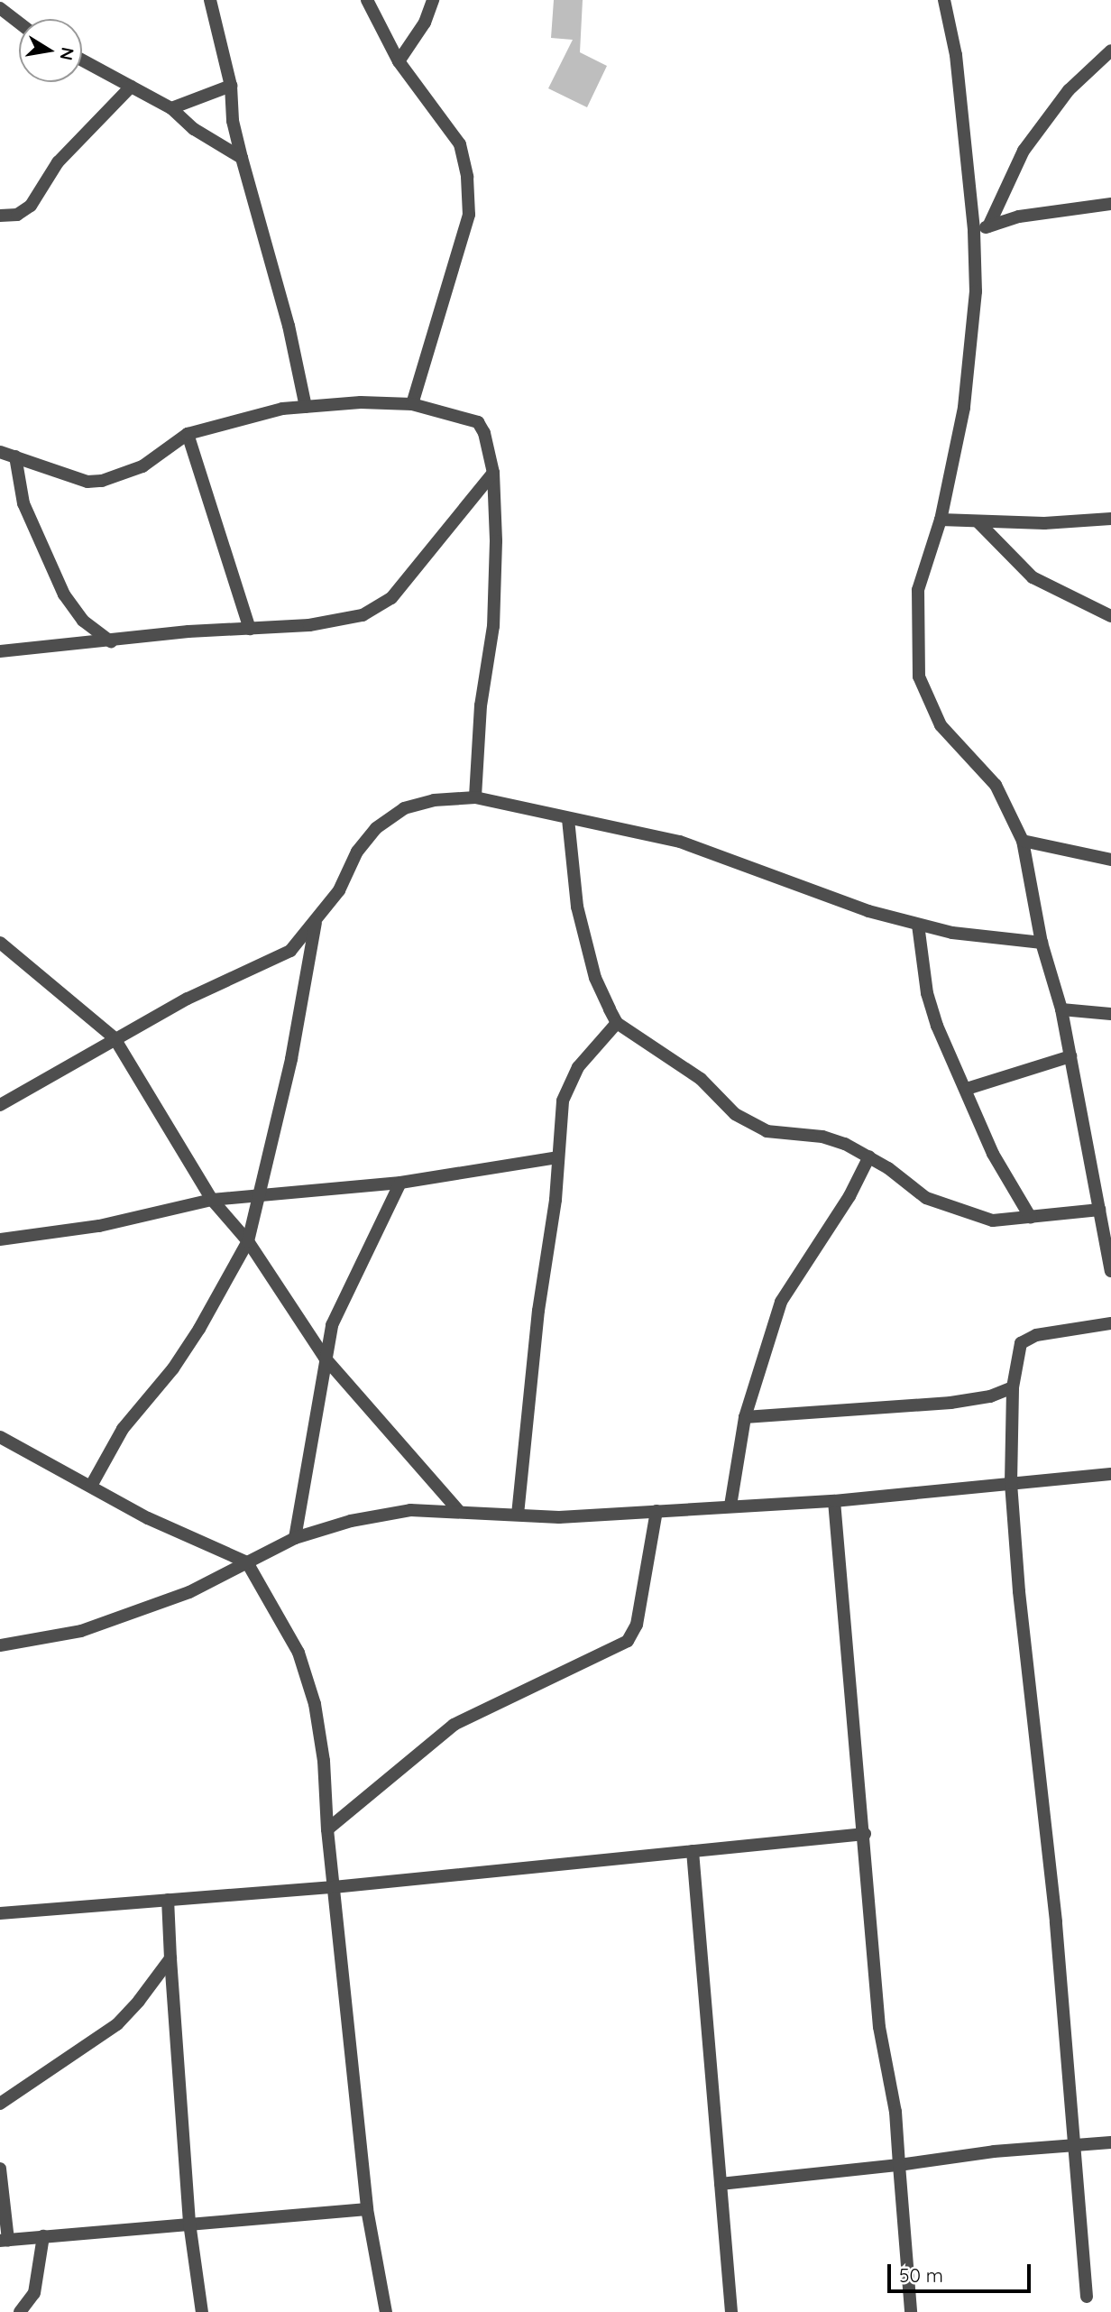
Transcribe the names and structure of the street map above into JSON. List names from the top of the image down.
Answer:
{
  "scale_bar": "50 m",
  "north": "right"
}
